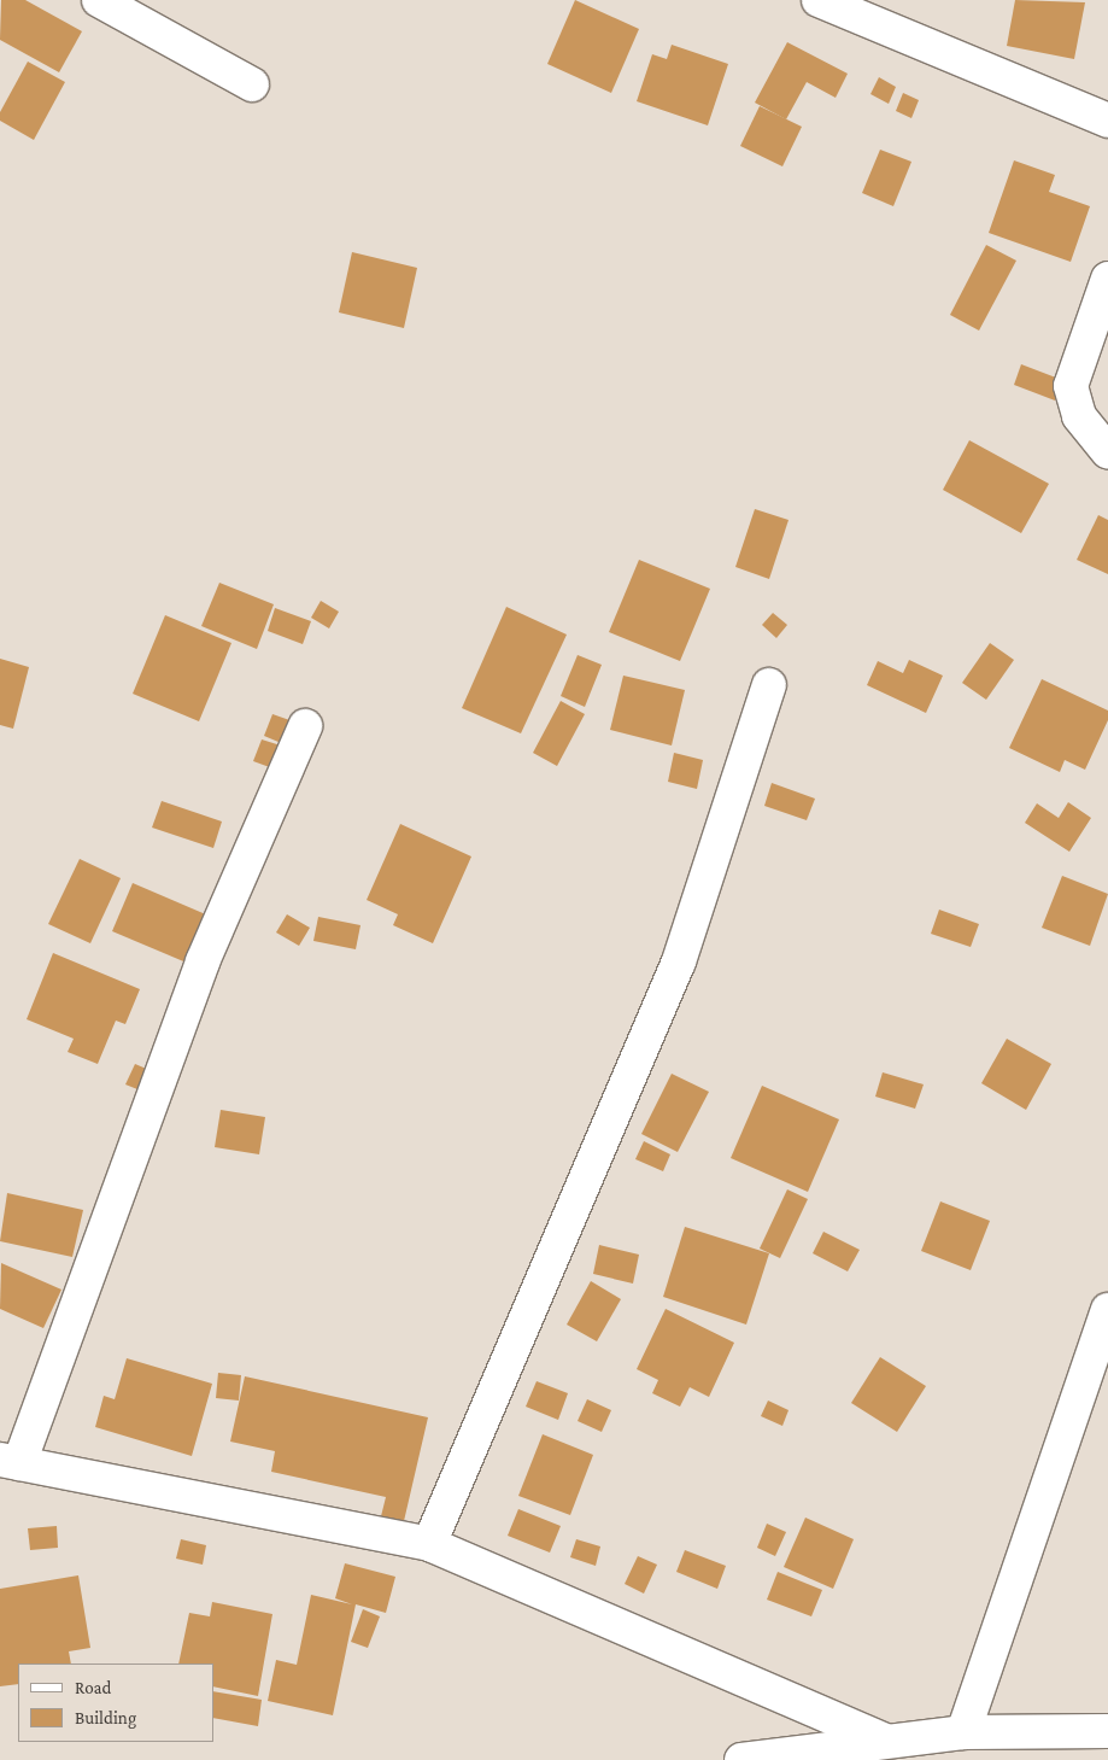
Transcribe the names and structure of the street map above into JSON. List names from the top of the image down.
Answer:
{
  "legend": ["Road", "Building"]
}
